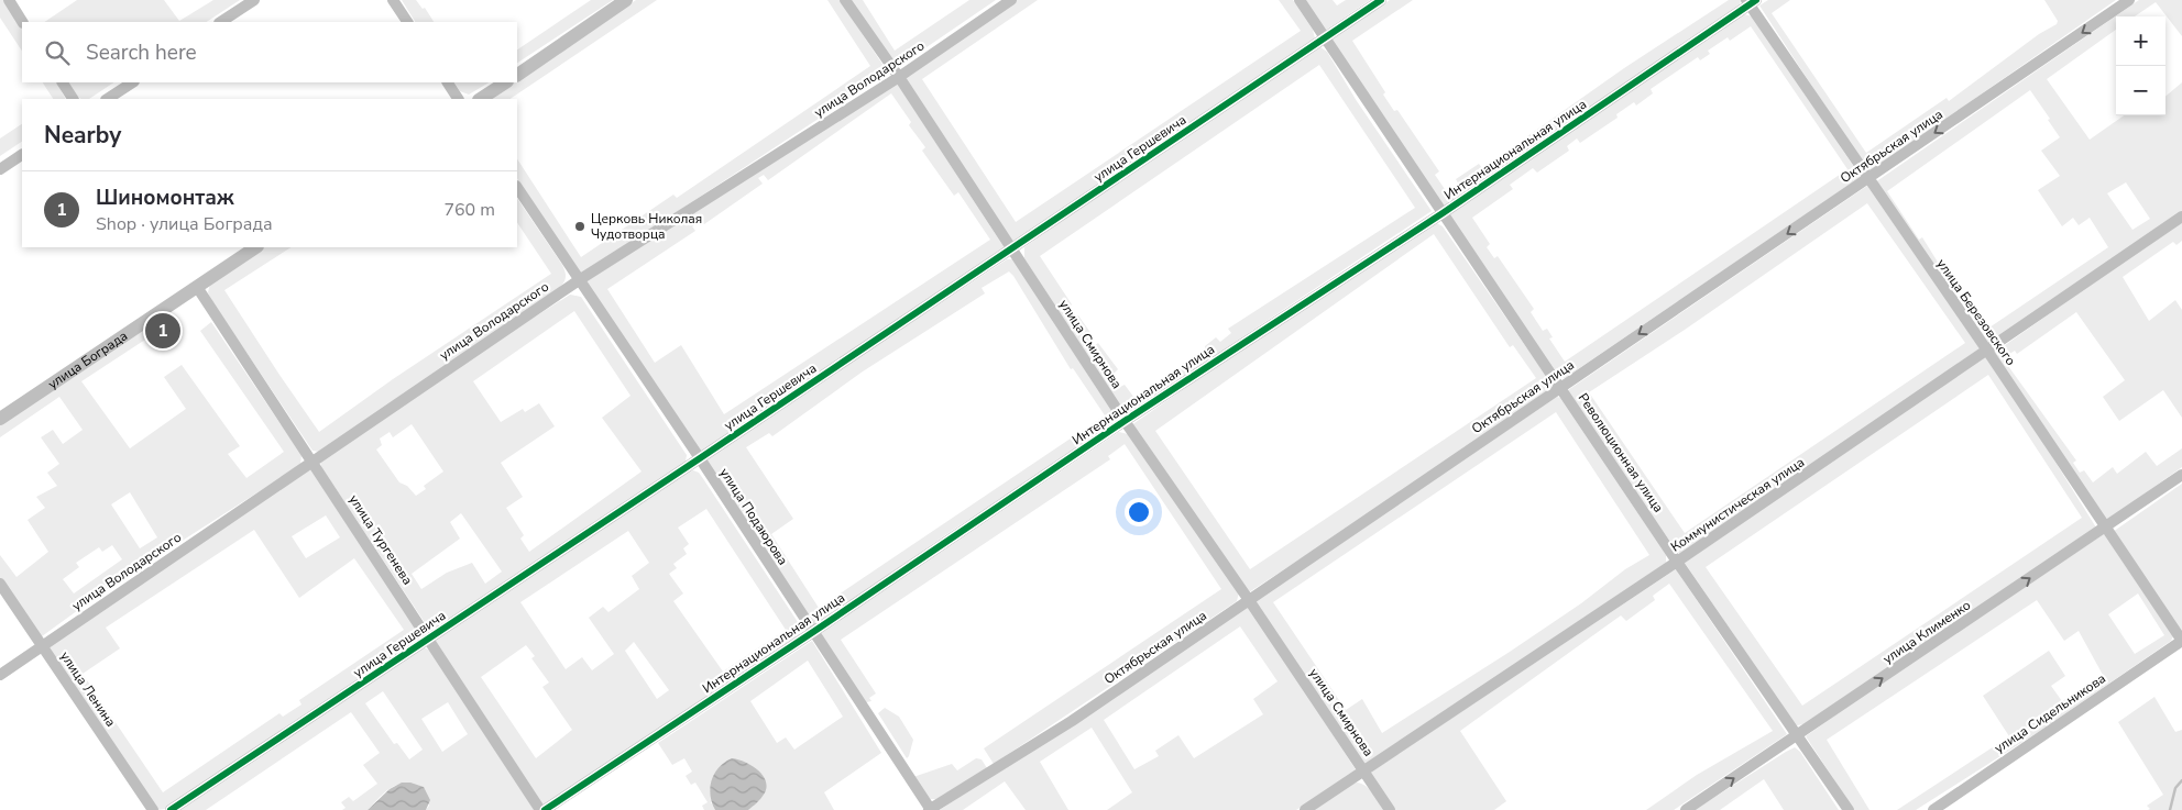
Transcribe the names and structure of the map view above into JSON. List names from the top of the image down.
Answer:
{
  "streets": {
    "street": [
      "улица Володарского",
      "Октябрьская улица",
      "улица Гершевича",
      "Интернациональная улица",
      "улица Березовского",
      "улица Смирнова",
      "улица Бограда",
      "Революционная улица",
      "Коммунистическая улица",
      "улица Подаюрова",
      "улица Тургенева",
      "улица Клименко",
      "улица Ленина",
      "улица Сидельникова"
    ]
  },
  "crossings": [
    ["улица Володарского", "улица Смирнова"],
    ["улица Володарского", "улица Подаюрова"],
    ["улица Володарского", "улица Тургенева"],
    ["улица Володарского", "улица Ленина"],
    ["Октябрьская улица", "улица Березовского"],
    ["Октябрьская улица", "улица Смирнова"],
    ["Октябрьская улица", "Революционная улица"],
    ["Октябрьская улица", "улица Подаюрова"],
    ["улица Гершевича", "улица Смирнова"],
    ["улица Гершевича", "Революционная улица"],
    ["улица Гершевича", "улица Подаюрова"],
    ["улица Гершевича", "улица Тургенева"],
    ["Интернациональная улица", "улица Березовского"],
    ["Интернациональная улица", "улица Смирнова"],
    ["Интернациональная улица", "Революционная улица"],
    ["Интернациональная улица", "улица Подаюрова"],
    ["Интернациональная улица", "улица Тургенева"],
    ["улица Березовского", "Коммунистическая улица"],
    ["улица Березовского", "улица Клименко"],
    ["улица Березовского", "улица Сидельникова"],
    ["улица Смирнова", "Коммунистическая улица"],
    ["улица Бограда", "улица Тургенева"],
    ["Революционная улица", "Коммунистическая улица"],
    ["Революционная улица", "улица Клименко"]
  ],
  "one_way": ["Октябрьская улица", "улица Клименко"],
  "places": ["Церковь Николая Чудотворца"],
  "page": {
    "map_buttons": ["+", "−"],
    "search": "Search here",
    "heading": "Nearby",
    "list": [
      {
        "mark": "1",
        "name": "Шиномонтаж",
        "note": "Shop · улица Бограда",
        "value": "760 m"
      }
    ],
    "pins": "1"
  }
}
